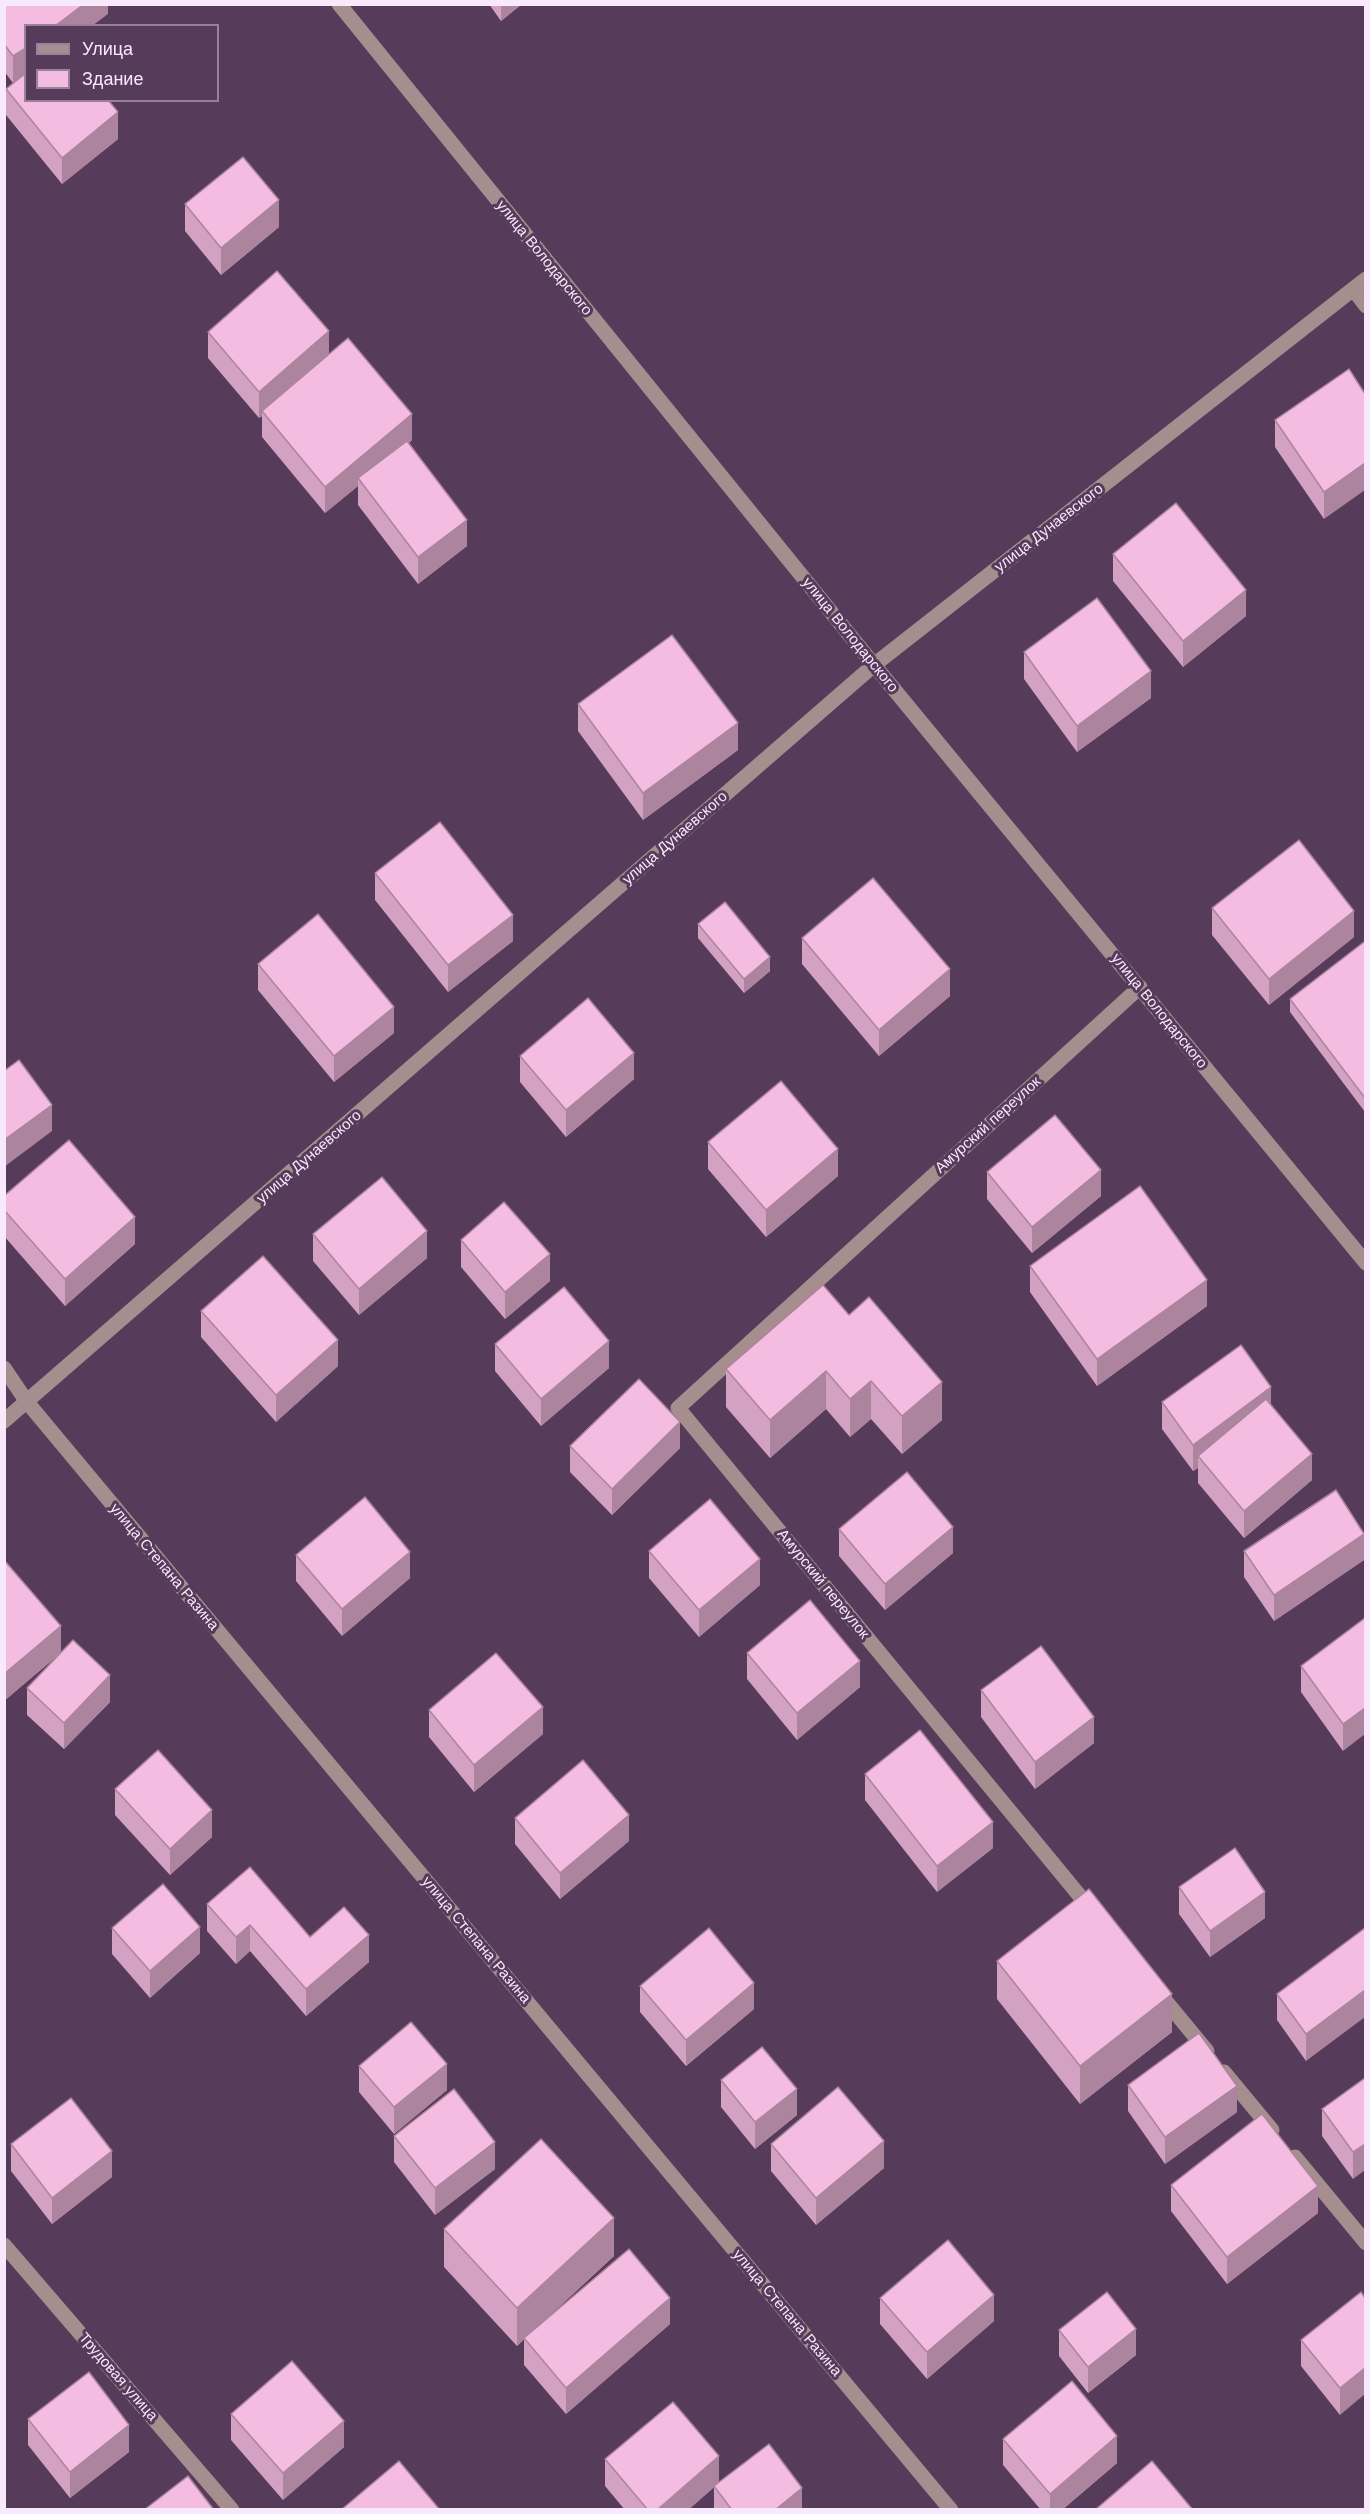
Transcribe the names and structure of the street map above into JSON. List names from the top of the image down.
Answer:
{
  "streets": {
    "street": [
      "улица Володарского",
      "улица Дунаевского",
      "Амурский переулок",
      "улица Степана Разина",
      "Трудовая улица"
    ]
  },
  "crossings": [
    ["улица Володарского", "улица Дунаевского"],
    ["улица Володарского", "Амурский переулок"],
    ["улица Дунаевского", "улица Степана Разина"]
  ],
  "legend": ["Улица", "Здание"]
}
